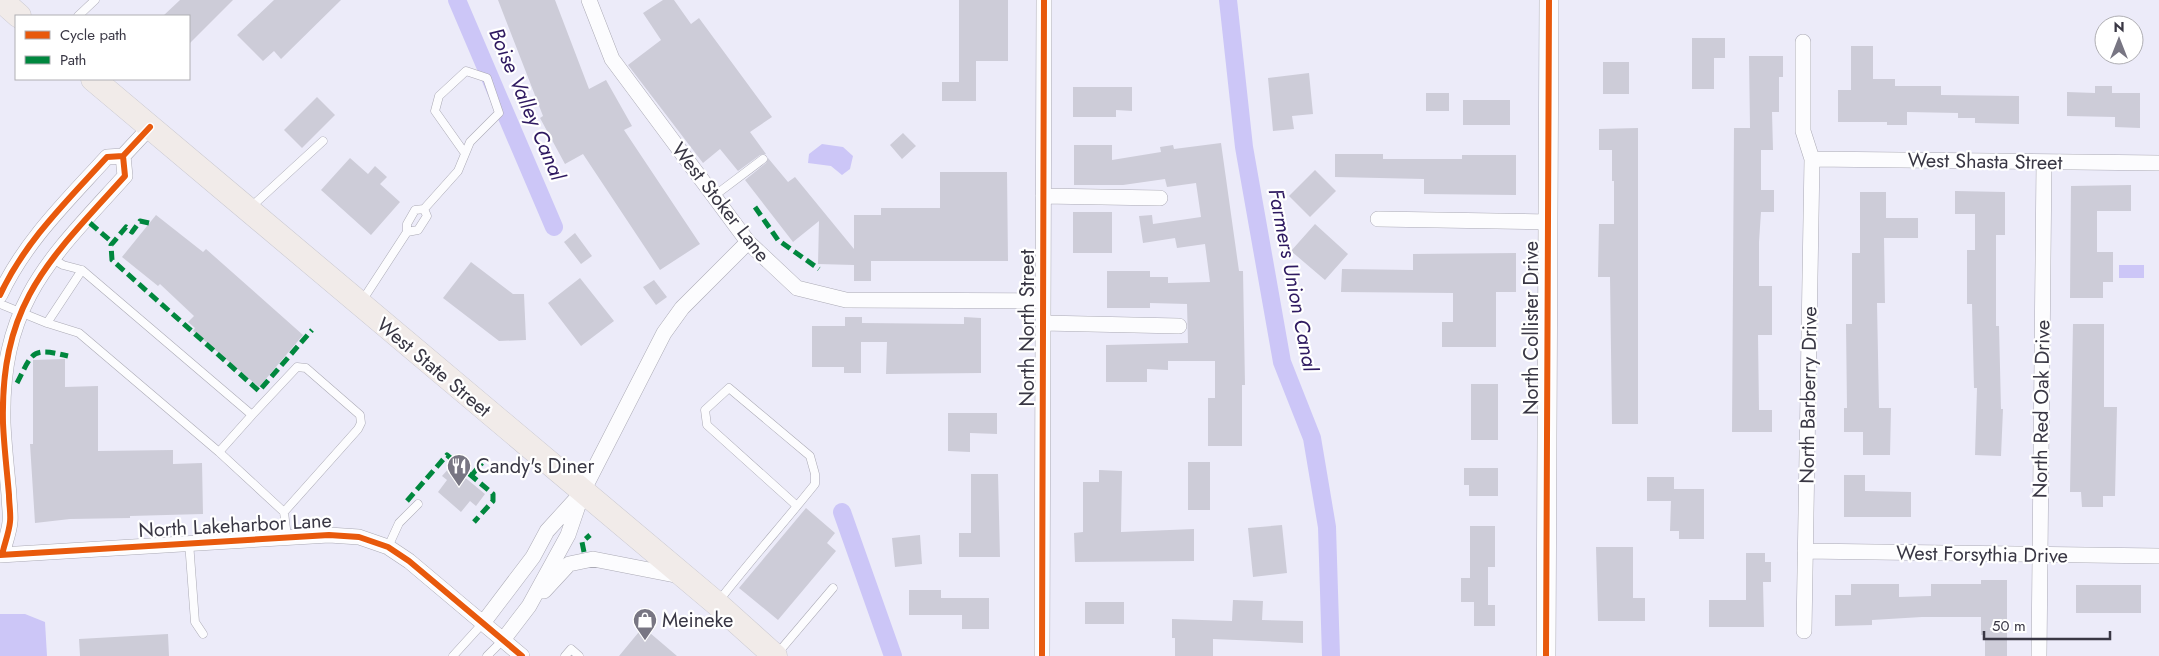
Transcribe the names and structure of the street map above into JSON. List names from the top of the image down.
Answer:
{
  "streets": {
    "main road": ["West State Street"],
    "street": [
      "West Shasta Street",
      "West Stoker Lane",
      "North North Street",
      "North Collister Drive",
      "North Barberry Drive",
      "North Red Oak Drive",
      "North Lakeharbor Lane",
      "West Forsythia Drive"
    ]
  },
  "crossings": [
    ["West Shasta Street", "North Barberry Drive"],
    ["West Shasta Street", "North Red Oak Drive"],
    ["West Stoker Lane", "North North Street"],
    ["North Barberry Drive", "West Forsythia Drive"],
    ["North Red Oak Drive", "West Forsythia Drive"]
  ],
  "water": ["Boise Valley Canal", "Farmers Union Canal"],
  "places": {
    "restaurant": ["Candy's Diner"],
    "shop": ["Meineke"]
  },
  "legend": ["Cycle path", "Path"],
  "scale_bar": "50 m",
  "north": "top"
}
